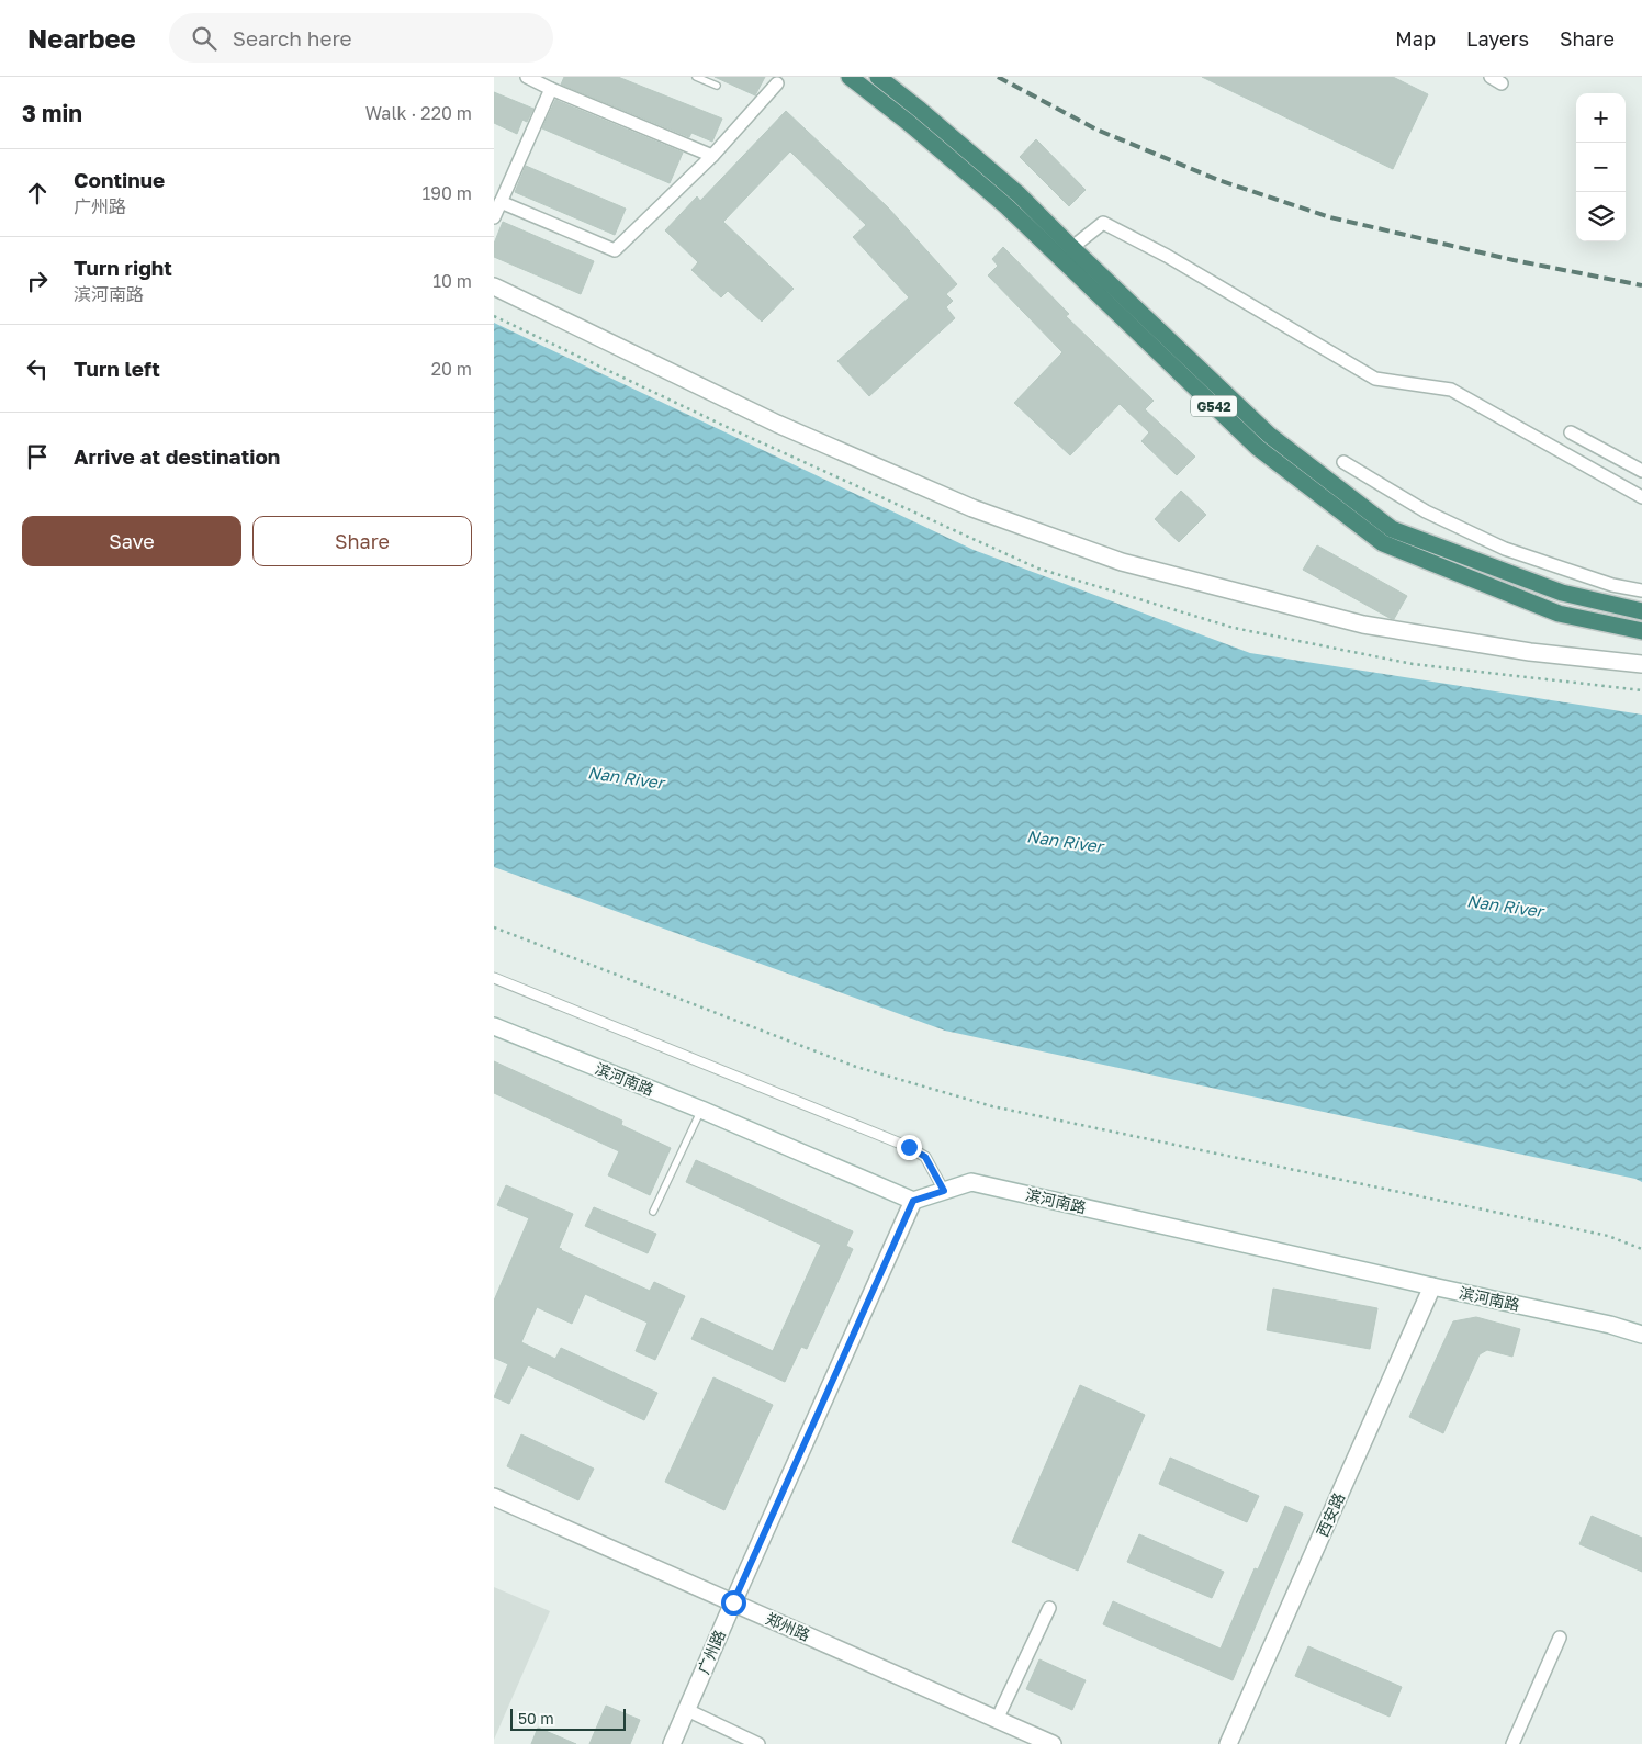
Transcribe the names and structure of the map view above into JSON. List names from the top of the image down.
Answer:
{
  "streets": {
    "highway": ["G542"],
    "street": [
      "滨河南路",
      "西安路",
      "郑州路",
      "广州路"
    ]
  },
  "crossings": [
    ["滨河南路", "西安路"],
    ["滨河南路", "广州路"],
    ["郑州路", "广州路"]
  ],
  "water": ["Nan River"],
  "scale_bar": "50 m",
  "page": {
    "header": "Nearbee",
    "search": "Search here",
    "nav": ["Map", "Layers", "Share"],
    "heading": ["3 min", "Walk · 220 m"],
    "map_buttons": ["+", "−"],
    "list": [
      ["Continue", "广州路", "190 m"],
      ["Turn right", "滨河南路", "10 m"],
      ["Turn left", "20 m"],
      "Arrive at destination"
    ],
    "buttons": ["Save", "Share"],
    "scale": "50 m"
  }
}
